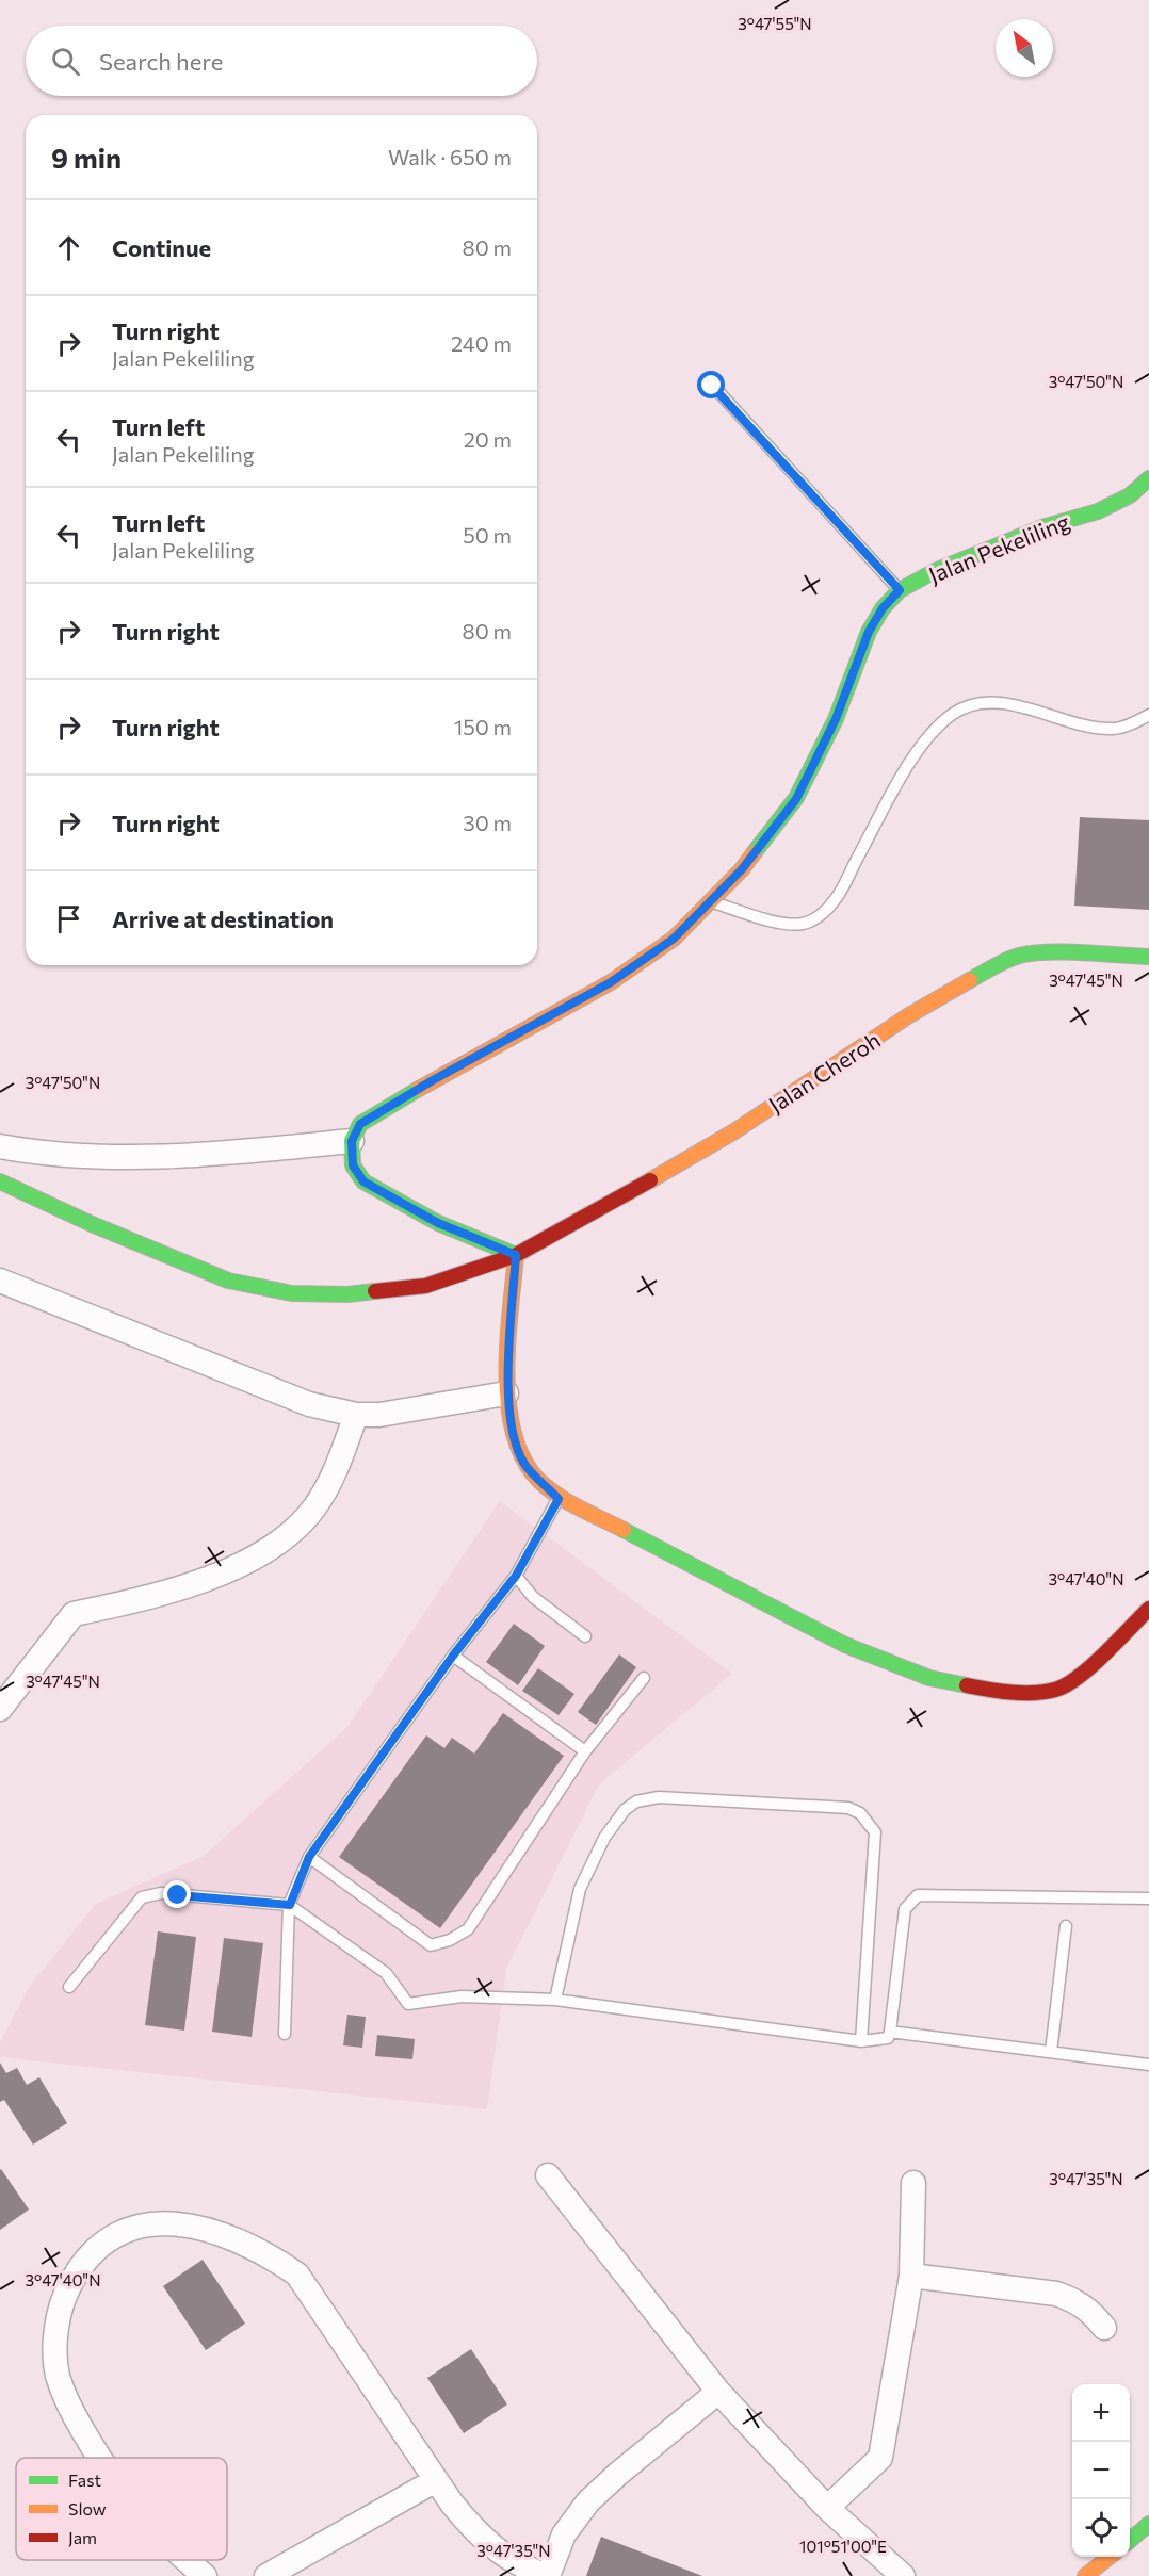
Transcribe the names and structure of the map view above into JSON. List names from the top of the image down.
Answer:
{
  "streets": {
    "street": ["Jalan Pekeliling", "Jalan Cheroh"]
  },
  "legend": ["Fast", "Slow", "Jam"],
  "north": "top left",
  "page": {
    "search": "Search here",
    "heading": ["9 min", "Walk · 650 m"],
    "list": [
      ["Continue", "80 m"],
      ["Turn right", "Jalan Pekeliling", "240 m"],
      ["Turn left", "Jalan Pekeliling", "20 m"],
      ["Turn left", "Jalan Pekeliling", "50 m"],
      ["Turn right", "80 m"],
      ["Turn right", "150 m"],
      ["Turn right", "30 m"],
      "Arrive at destination"
    ],
    "map_buttons": ["+", "−"]
  },
  "coordinates": [
    "3°47'55\"N",
    "3°47'50\"N",
    "3°47'45\"N",
    "3°47'40\"N",
    "3°47'35\"N",
    "101°51'00\"E"
  ]
}
